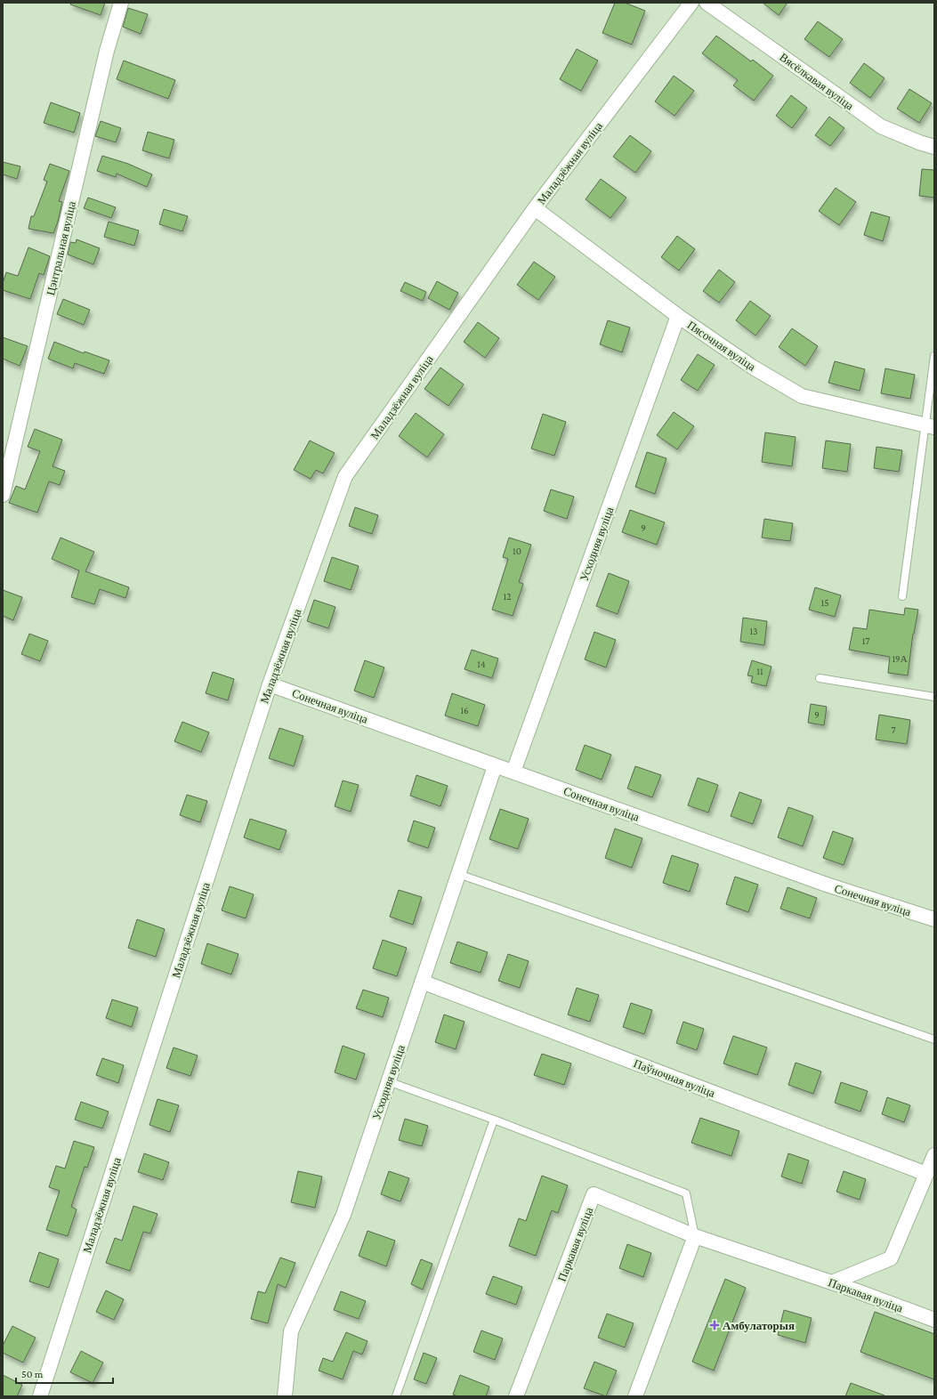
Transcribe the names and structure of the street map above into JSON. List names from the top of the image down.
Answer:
{
  "streets": {
    "street": [
      "Вясёлкавая вуліца",
      "Маладзёжная вуліца",
      "Цэнтральная вуліца",
      "Пясочная вуліца",
      "Усходняя вуліца",
      "Сонечная вуліца",
      "Паўночная вуліца",
      "Паркавая вуліца"
    ]
  },
  "crossings": [
    ["Маладзёжная вуліца", "Пясочная вуліца"],
    ["Маладзёжная вуліца", "Сонечная вуліца"],
    ["Пясочная вуліца", "Усходняя вуліца"],
    ["Усходняя вуліца", "Сонечная вуліца"],
    ["Усходняя вуліца", "Паўночная вуліца"]
  ],
  "places": {
    "health": ["Амбулаторыя"]
  },
  "house_numbers": [
    "9",
    "10",
    "12",
    "15",
    "13",
    "17",
    "19А",
    "14",
    "11",
    "16",
    "9",
    "7"
  ],
  "scale_bar": "50 m"
}
